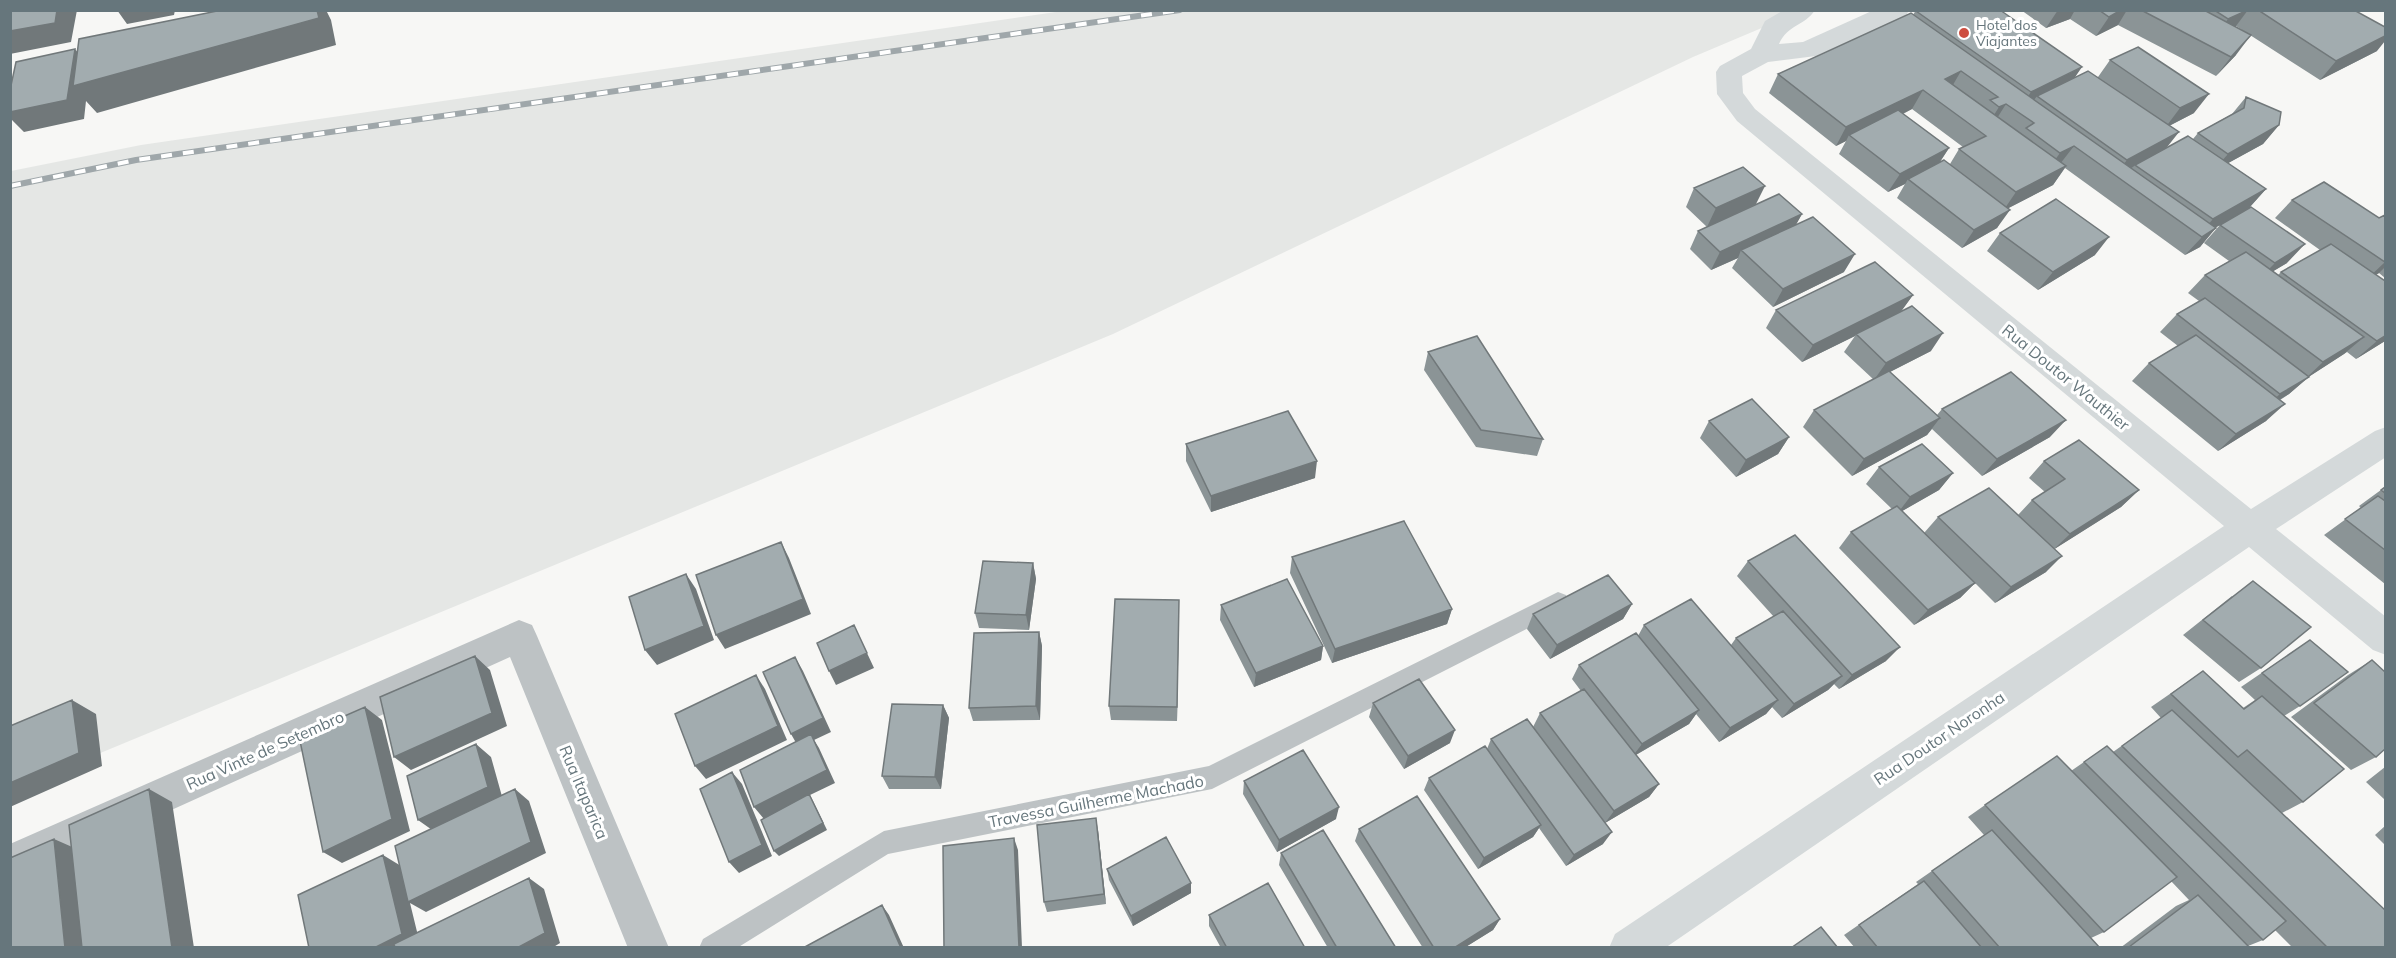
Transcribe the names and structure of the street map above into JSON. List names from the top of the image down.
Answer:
{
  "streets": {
    "street": [
      "Rua Doutor Wauthier",
      "Rua Doutor Noronha",
      "Rua Vinte de Setembro",
      "Rua Itaparica"
    ],
    "lane": ["Travessa Guilherme Machado"]
  },
  "crossings": [
    ["Rua Doutor Wauthier", "Rua Doutor Noronha"],
    ["Rua Vinte de Setembro", "Rua Itaparica"]
  ],
  "places": ["Hotel dos Viajantes"]
}
